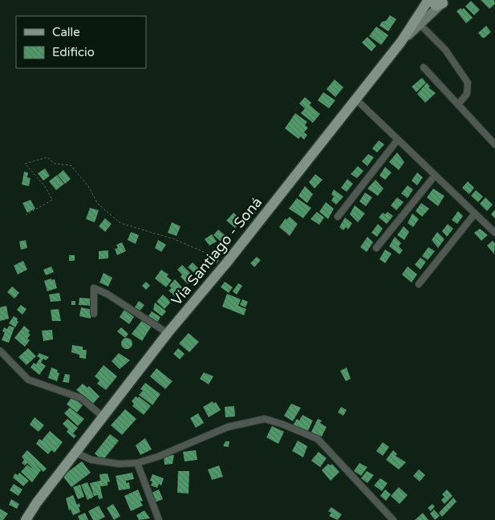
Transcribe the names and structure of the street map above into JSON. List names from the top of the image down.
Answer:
{
  "streets": {
    "main road": ["Vía Santiago - Soná"]
  },
  "legend": ["Calle", "Edificio"]
}
